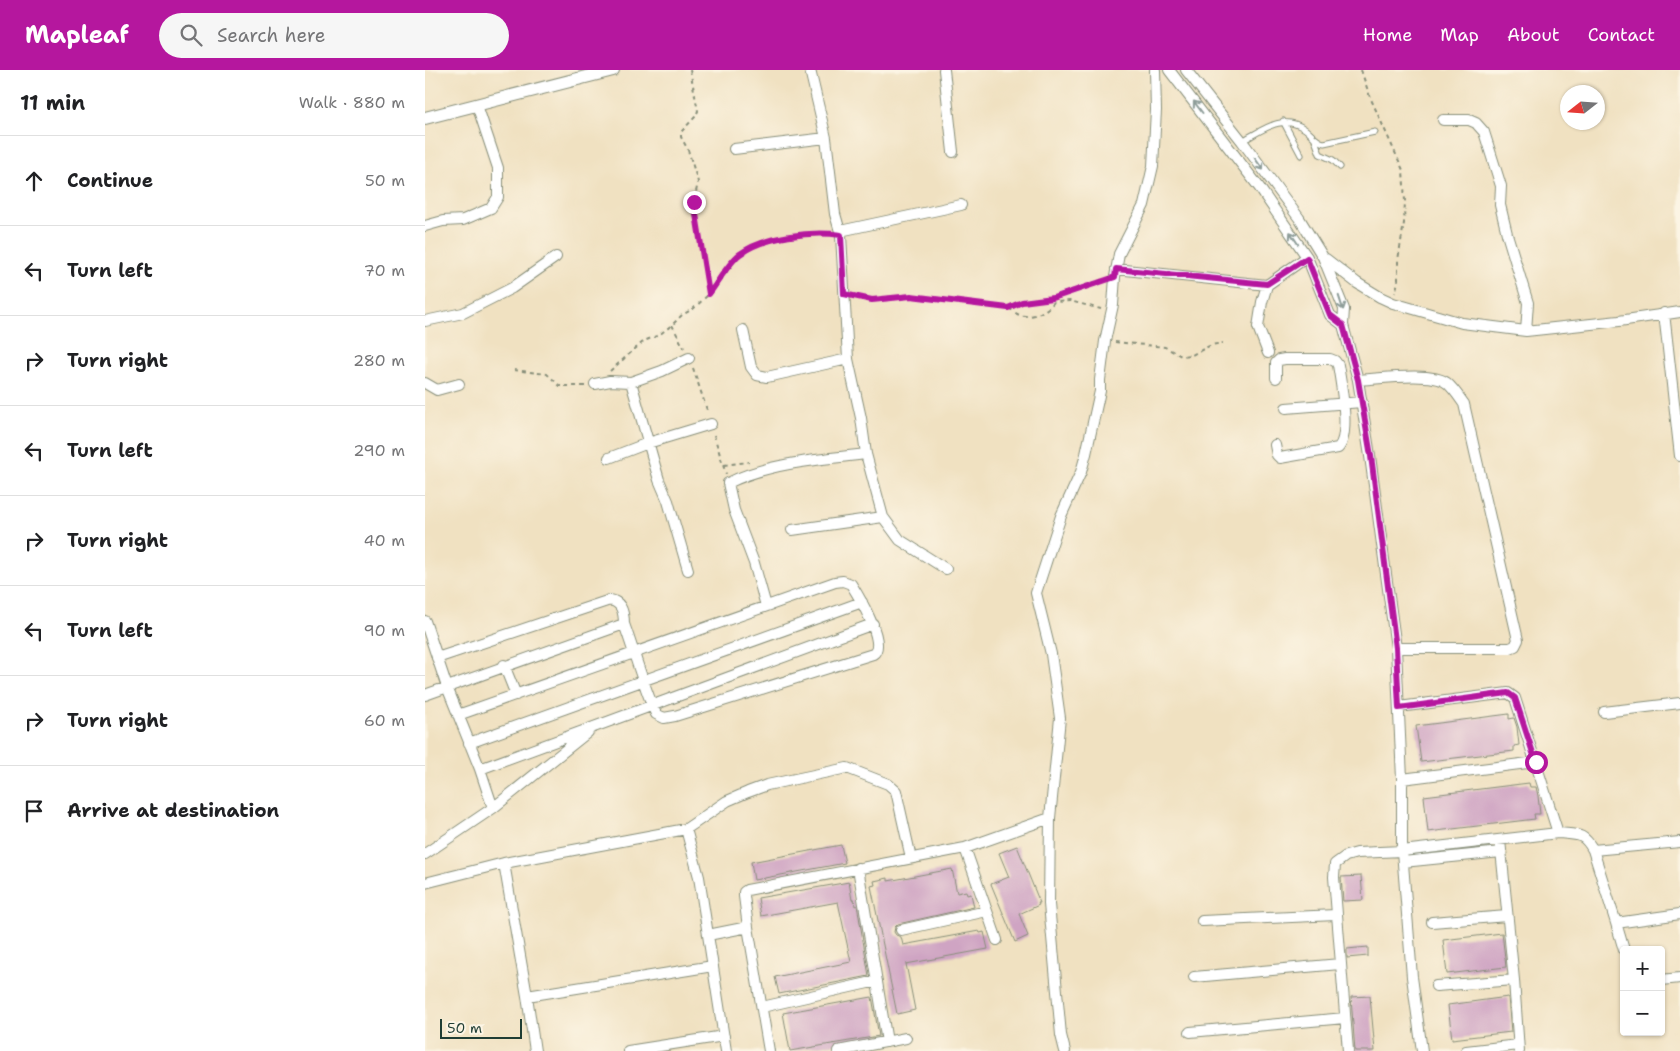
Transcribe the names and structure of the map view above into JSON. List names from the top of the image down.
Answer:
{
  "scale_bar": "50 m",
  "north": "left",
  "page": {
    "header": "Mapleaf",
    "search": "Search here",
    "nav": [
      "Home",
      "Map",
      "About",
      "Contact"
    ],
    "heading": ["11 min", "Walk · 880 m"],
    "list": [
      ["Continue", "50 m"],
      ["Turn left", "70 m"],
      ["Turn right", "280 m"],
      ["Turn left", "290 m"],
      ["Turn right", "40 m"],
      ["Turn left", "90 m"],
      ["Turn right", "60 m"],
      "Arrive at destination"
    ],
    "map_buttons": ["+", "−"],
    "scale": "50 m"
  }
}
